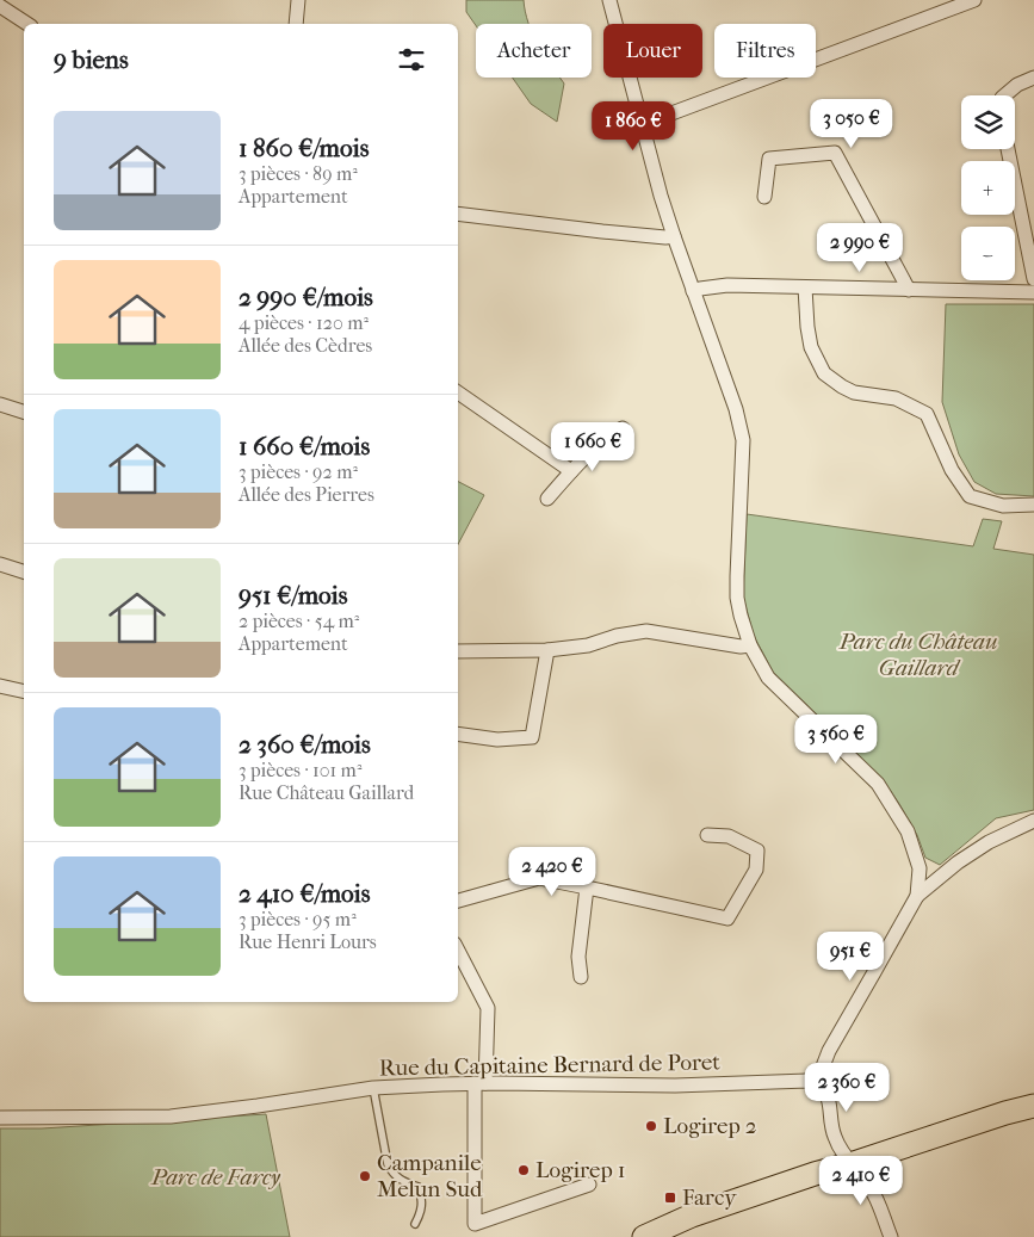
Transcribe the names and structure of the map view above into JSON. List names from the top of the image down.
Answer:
{
  "streets": {
    "street": ["Rue du Capitaine Bernard de Poret"]
  },
  "parks": ["Parc du Château Gaillard", "Parc de Farcy"],
  "places": {
    "other": ["Logirep 2", "Logirep 1", "Campanile Melun Sud"],
    "transit": ["Farcy"]
  },
  "page": {
    "chip": ["Acheter", "Louer", "Filtres"],
    "heading": "9 biens",
    "map_buttons": ["+", "−"],
    "list": [
      {
        "name": "1 860 €/mois",
        "note": "3 pièces · 89 m² · Appartement"
      },
      {
        "name": "2 990 €/mois",
        "note": "4 pièces · 120 m² · Allée des Cèdres"
      },
      {
        "name": "1 660 €/mois",
        "note": "3 pièces · 92 m² · Allée des Pierres"
      },
      {
        "name": "951 €/mois",
        "note": "2 pièces · 54 m² · Appartement"
      },
      {
        "name": "2 360 €/mois",
        "note": "3 pièces · 101 m² · Rue Château Gaillard"
      },
      {
        "name": "2 410 €/mois",
        "note": "3 pièces · 95 m² · Rue Henri Lours"
      }
    ],
    "price": [
      "3 050 €",
      "1 860 €",
      "2 990 €",
      "1 660 €",
      "3 560 €",
      "2 420 €",
      "951 €",
      "2 360 €",
      "2 410 €"
    ]
  }
}
